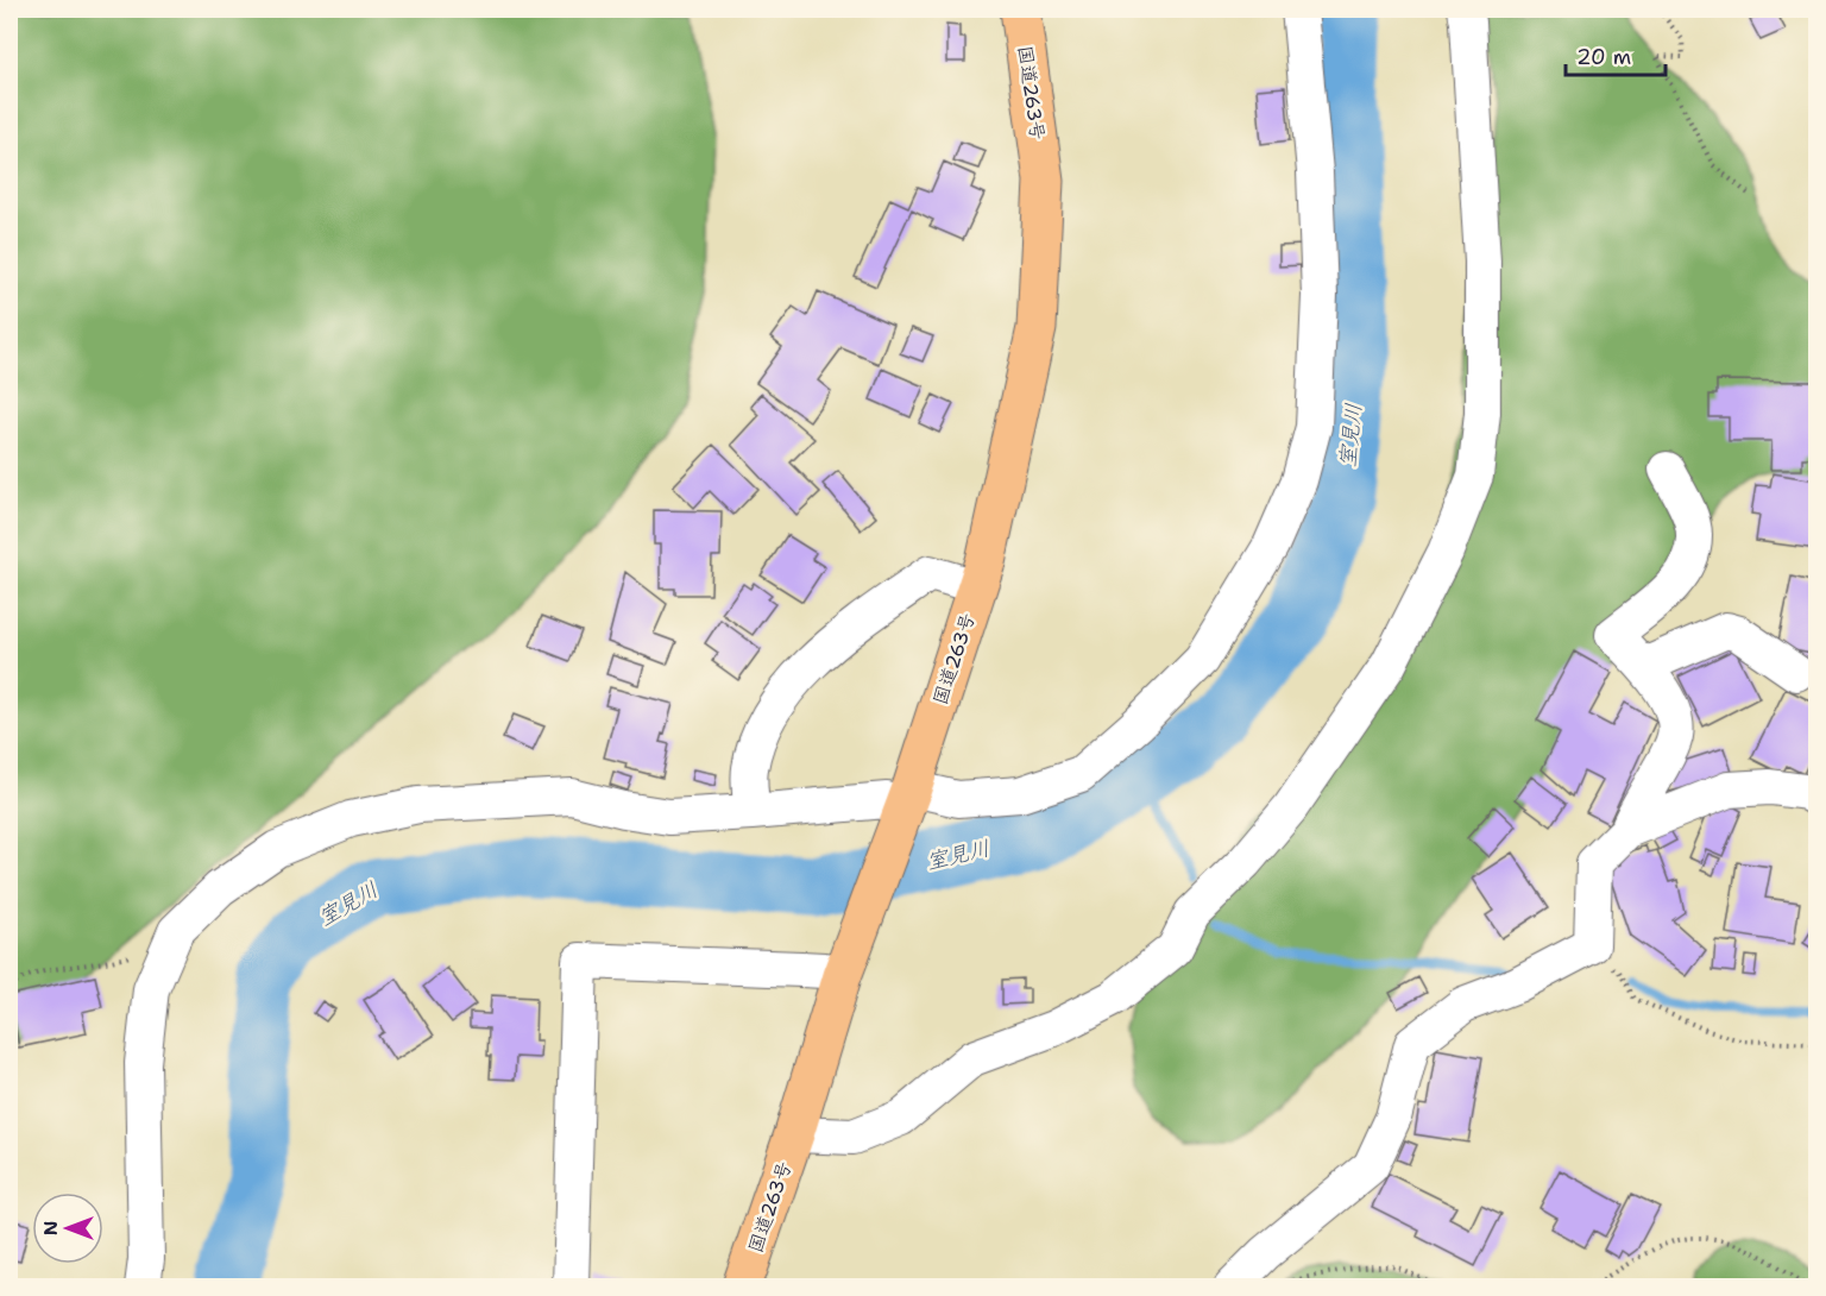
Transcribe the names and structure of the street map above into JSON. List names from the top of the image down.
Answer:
{
  "streets": {
    "highway": ["国道263号"]
  },
  "water": ["室見川"],
  "scale_bar": "20 m",
  "north": "left"
}
